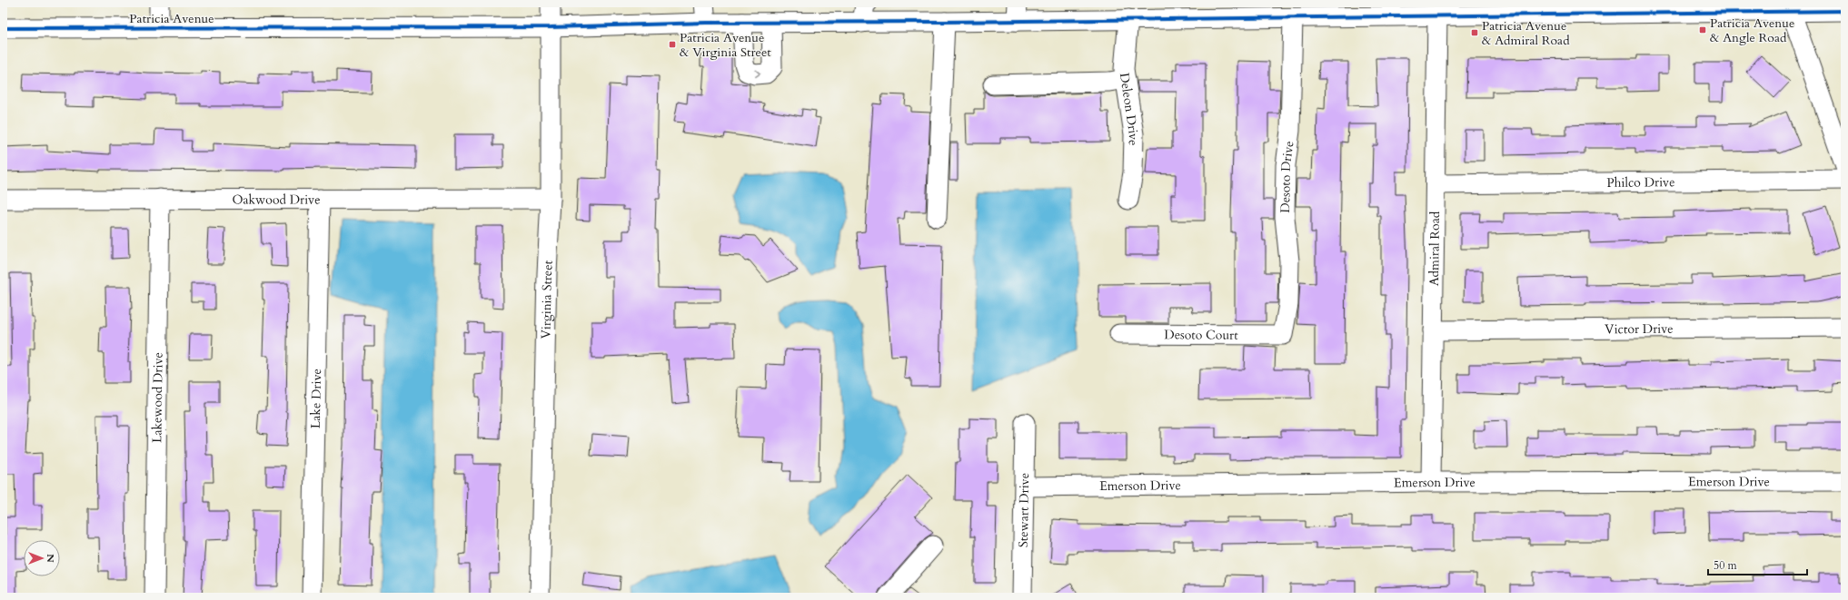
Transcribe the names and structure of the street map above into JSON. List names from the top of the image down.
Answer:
{
  "streets": {
    "street": [
      "Patricia Avenue",
      "Deleon Drive",
      "Desoto Drive",
      "Philco Drive",
      "Oakwood Drive",
      "Admiral Road",
      "Virginia Street",
      "Victor Drive",
      "Desoto Court",
      "Lakewood Drive",
      "Lake Drive",
      "Emerson Drive",
      "Stewart Drive"
    ]
  },
  "crossings": [
    ["Patricia Avenue", "Deleon Drive"],
    ["Patricia Avenue", "Desoto Drive"],
    ["Patricia Avenue", "Admiral Road"],
    ["Patricia Avenue", "Virginia Street"],
    ["Desoto Drive", "Desoto Court"],
    ["Philco Drive", "Admiral Road"],
    ["Oakwood Drive", "Virginia Street"],
    ["Oakwood Drive", "Lakewood Drive"],
    ["Oakwood Drive", "Lake Drive"],
    ["Admiral Road", "Victor Drive"],
    ["Admiral Road", "Emerson Drive"],
    ["Emerson Drive", "Stewart Drive"]
  ],
  "places": {
    "transit": ["Patricia Avenue & Angle Road", "Patricia Avenue & Admiral Road", "Patricia Avenue & Virginia Street"]
  },
  "scale_bar": "50 m",
  "north": "right"
}
